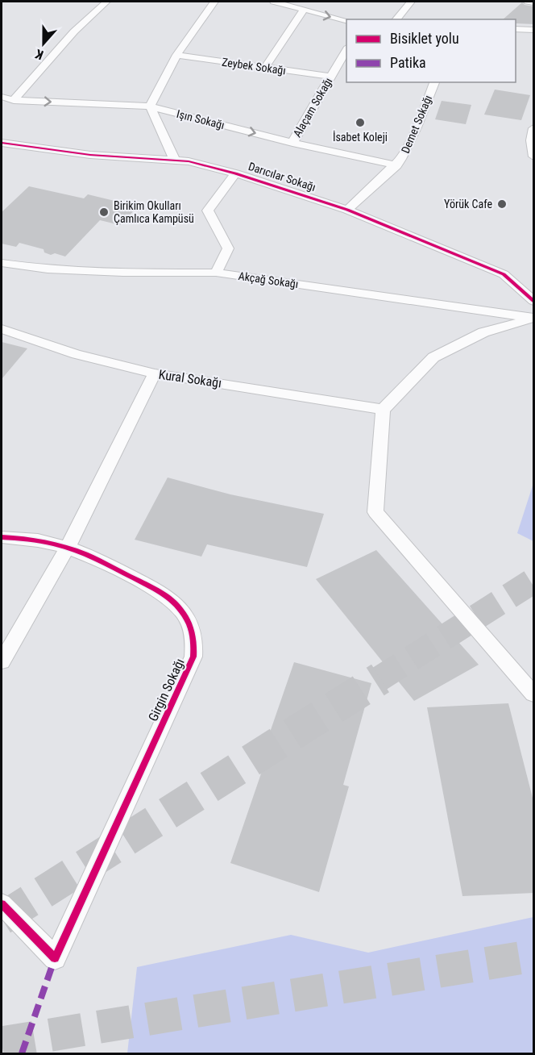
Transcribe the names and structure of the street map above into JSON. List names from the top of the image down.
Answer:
{
  "streets": {
    "street": [
      "Zeybek Sokağı",
      "Alaçam Sokağı",
      "Işın Sokağı",
      "Demet Sokağı",
      "Darıcılar Sokağı",
      "Akçağ Sokağı",
      "Kural Sokağı",
      "Girgin Sokağı"
    ]
  },
  "crossings": [
    ["Zeybek Sokağı", "Alaçam Sokağı"],
    ["Alaçam Sokağı", "Işın Sokağı"],
    ["Işın Sokağı", "Demet Sokağı"],
    ["Demet Sokağı", "Darıcılar Sokağı"]
  ],
  "one_way": ["Işın Sokağı"],
  "places": ["İsabet Koleji", "Yörük Cafe", "Birikim Okulları Çamlıca Kampüsü"],
  "legend": ["Bisiklet yolu", "Patika"],
  "north": "bottom"
}
